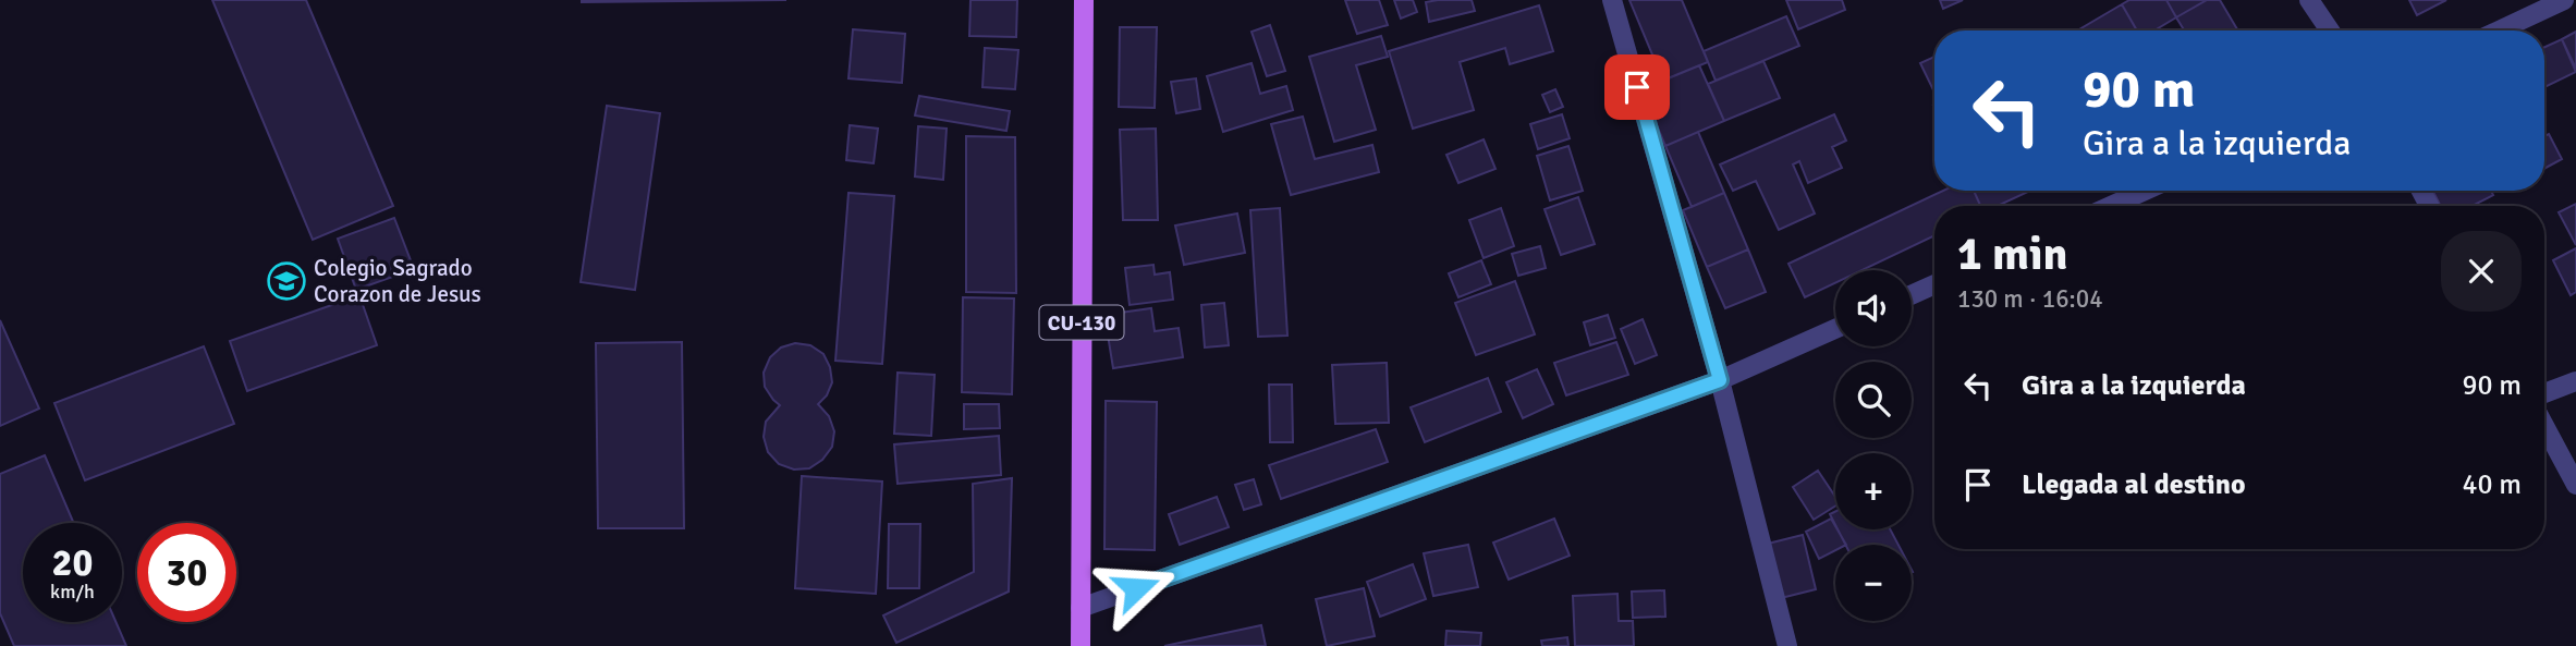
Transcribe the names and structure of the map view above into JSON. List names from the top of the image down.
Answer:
{
  "streets": {
    "main road": ["CU-130"]
  },
  "places": {
    "school or university": ["Colegio Sagrado Corazon de Jesus"]
  },
  "page": {
    "turn": ["90 m", "Gira a la izquierda"],
    "heading": ["1 min", "130 m · 16:04"],
    "map_buttons": ["+", "−"],
    "list": [
      {
        "name": "Gira a la izquierda",
        "value": "90 m"
      },
      {
        "name": "Llegada al destino",
        "value": "40 m"
      }
    ],
    "speed": "20 km/h",
    "limit": "30"
  }
}
